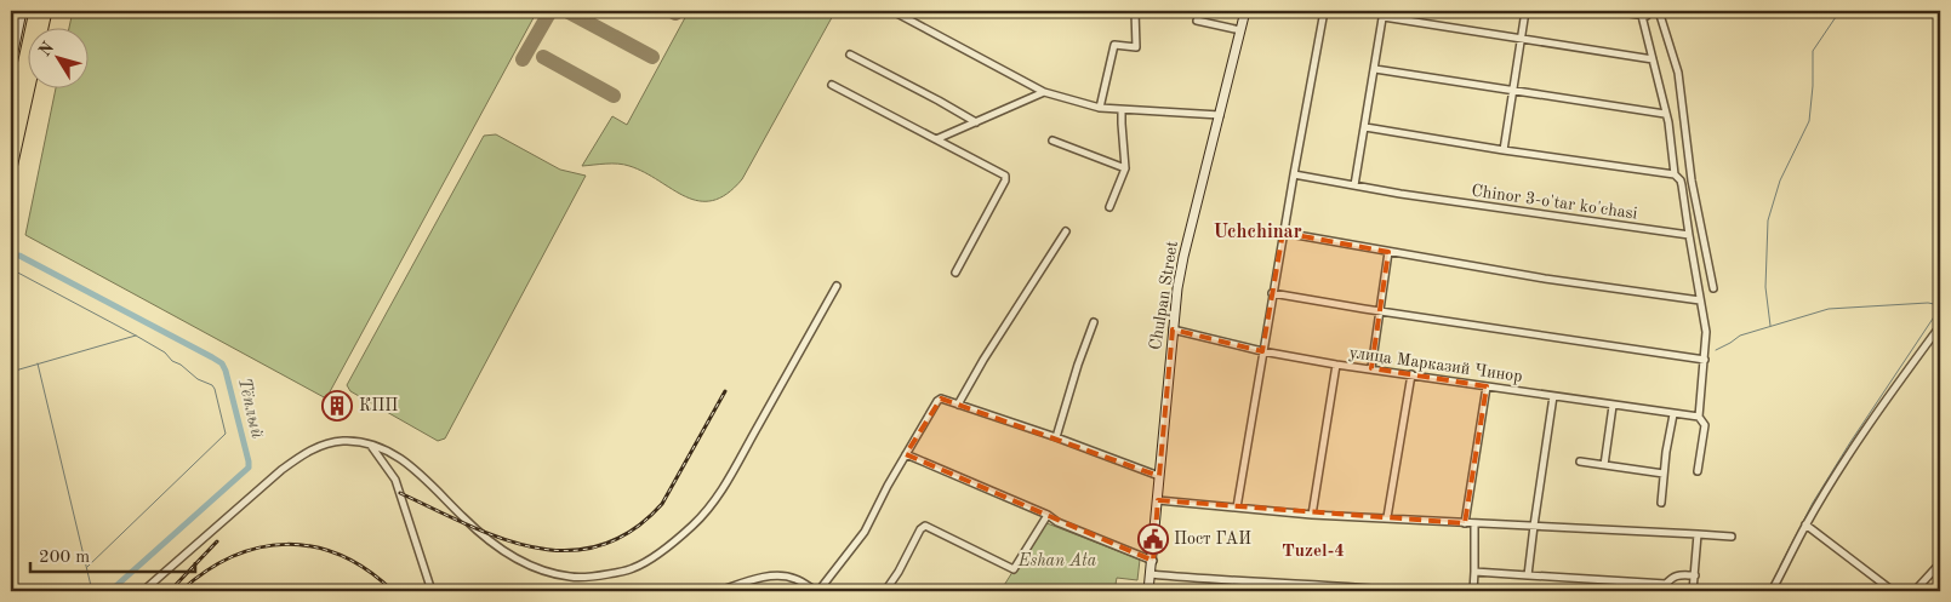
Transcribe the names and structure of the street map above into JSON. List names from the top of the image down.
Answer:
{
  "streets": {
    "main road": ["Chulpan Street"],
    "street": ["Chinor 3-o'tar ko'chasi", "улица Марказий Чинор"]
  },
  "crossings": [
    ["Chulpan Street", "улица Марказий Чинор"]
  ],
  "districts": ["Uchchinar", "Tuzel-4"],
  "water": ["Тёплый"],
  "parks": ["Eshan Аta"],
  "places": {
    "building": ["КПП"],
    "public building": ["Пост ГАИ"]
  },
  "scale_bar": "200 m",
  "north": "top left"
}
